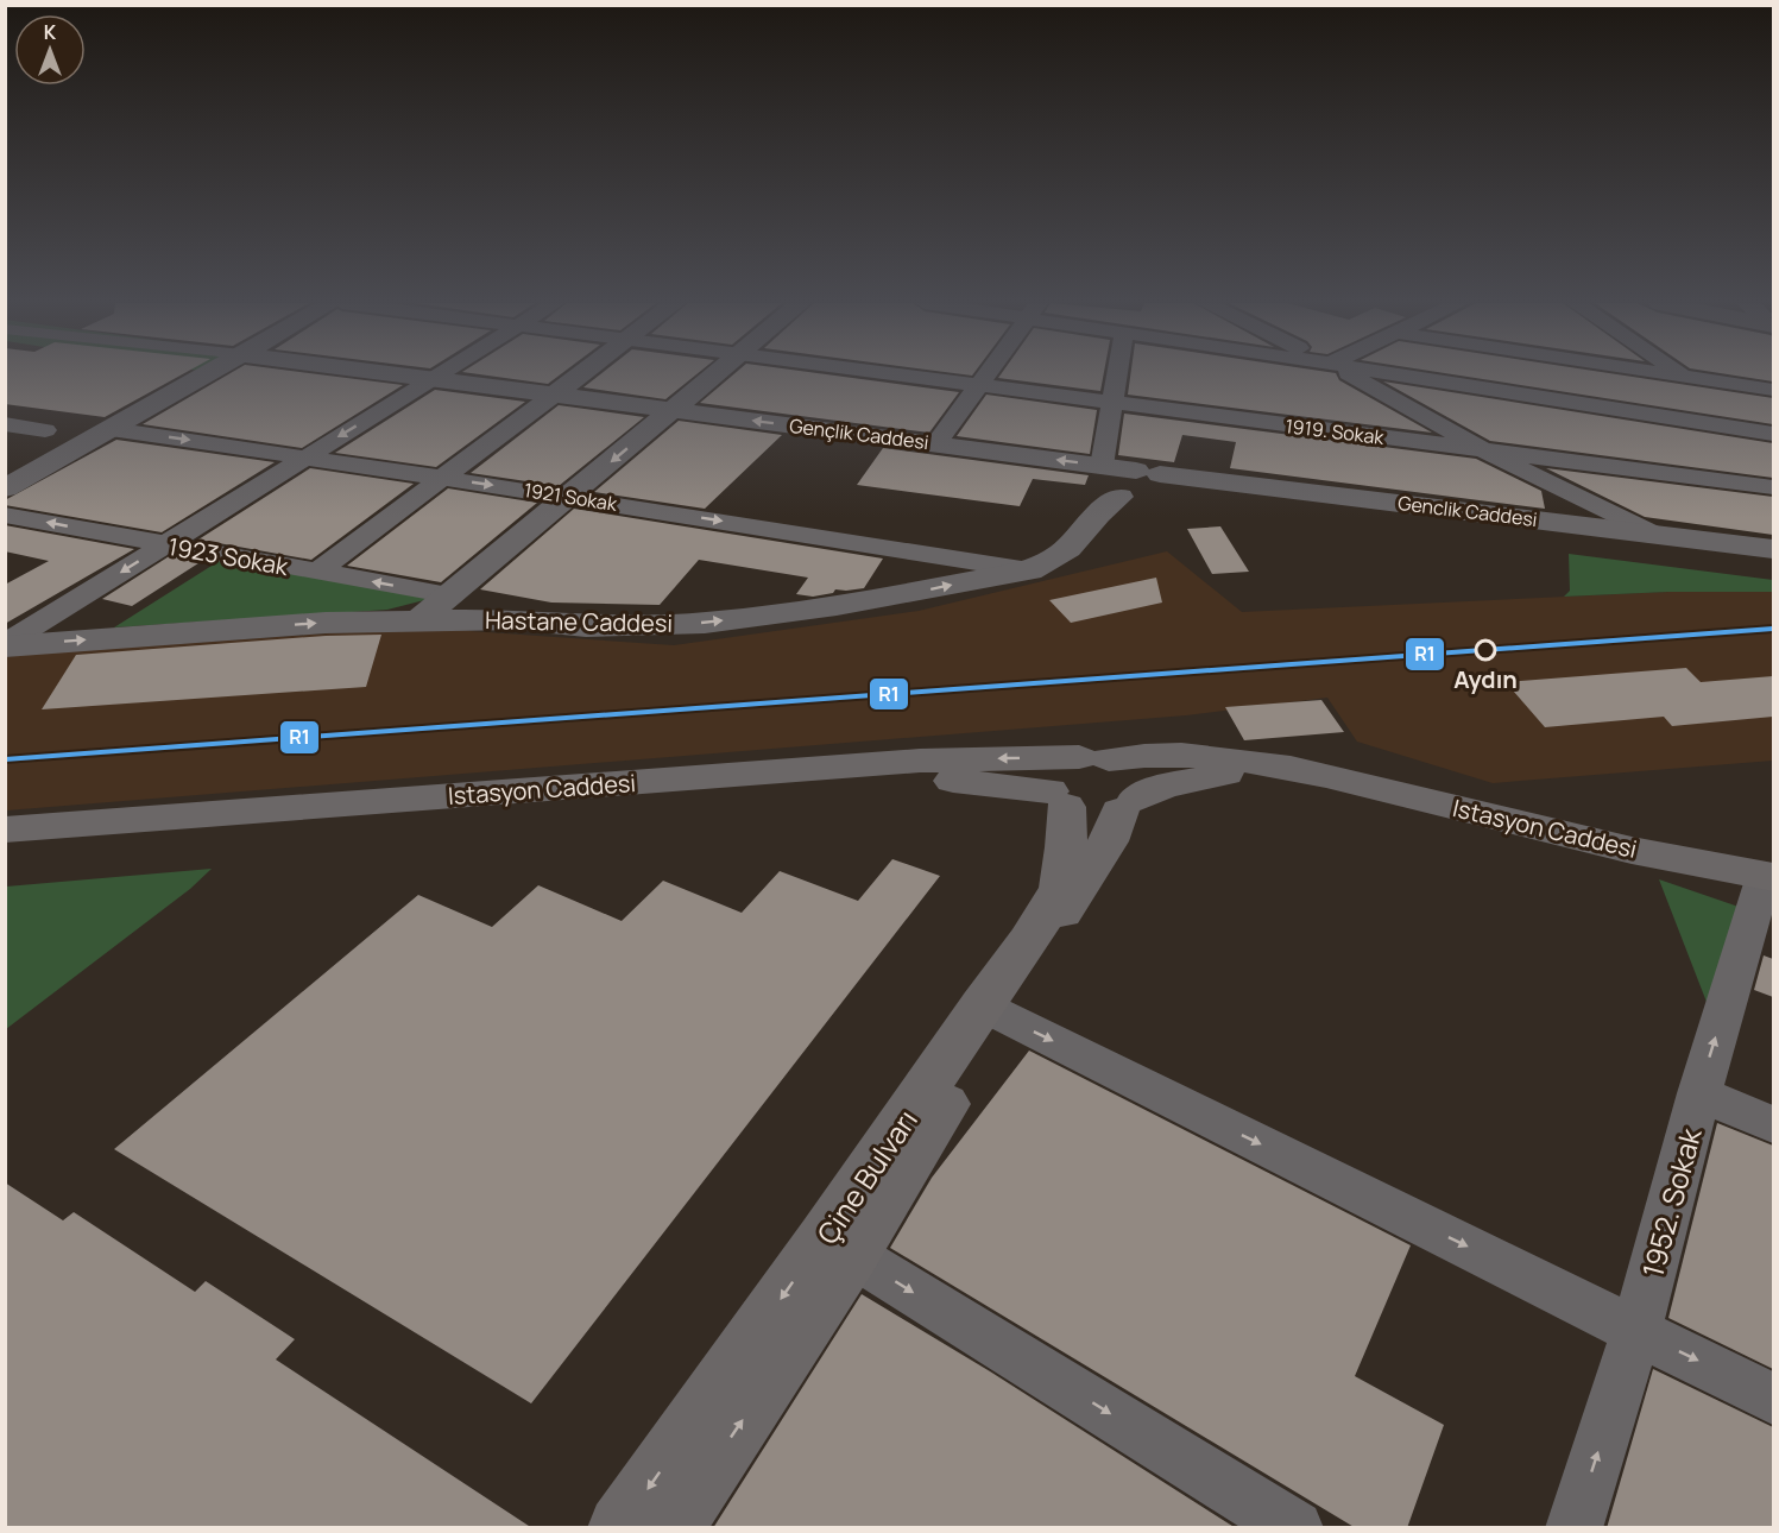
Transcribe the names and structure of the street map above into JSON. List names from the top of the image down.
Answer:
{
  "streets": {
    "main road": ["Istasyon Caddesi", "Çine Bulvarı"],
    "street": [
      "1919. Sokak",
      "Gençlik Caddesi",
      "1921 Sokak",
      "Genclik Caddesi",
      "1923 Sokak",
      "Hastane Caddesi",
      "1952. Sokak"
    ]
  },
  "crossings": [
    ["Gençlik Caddesi", "Genclik Caddesi"],
    ["Gençlik Caddesi", "Hastane Caddesi"],
    ["1921 Sokak", "Hastane Caddesi"],
    ["Genclik Caddesi", "Hastane Caddesi"],
    ["Istasyon Caddesi", "Çine Bulvarı"],
    ["Istasyon Caddesi", "1952. Sokak"]
  ],
  "one_way": [
    "Gençlik Caddesi",
    "1921 Sokak",
    "1923 Sokak",
    "Hastane Caddesi",
    "1952. Sokak"
  ],
  "places": ["Aydın"],
  "lines": ["transit line R1"],
  "north": "top"
}
